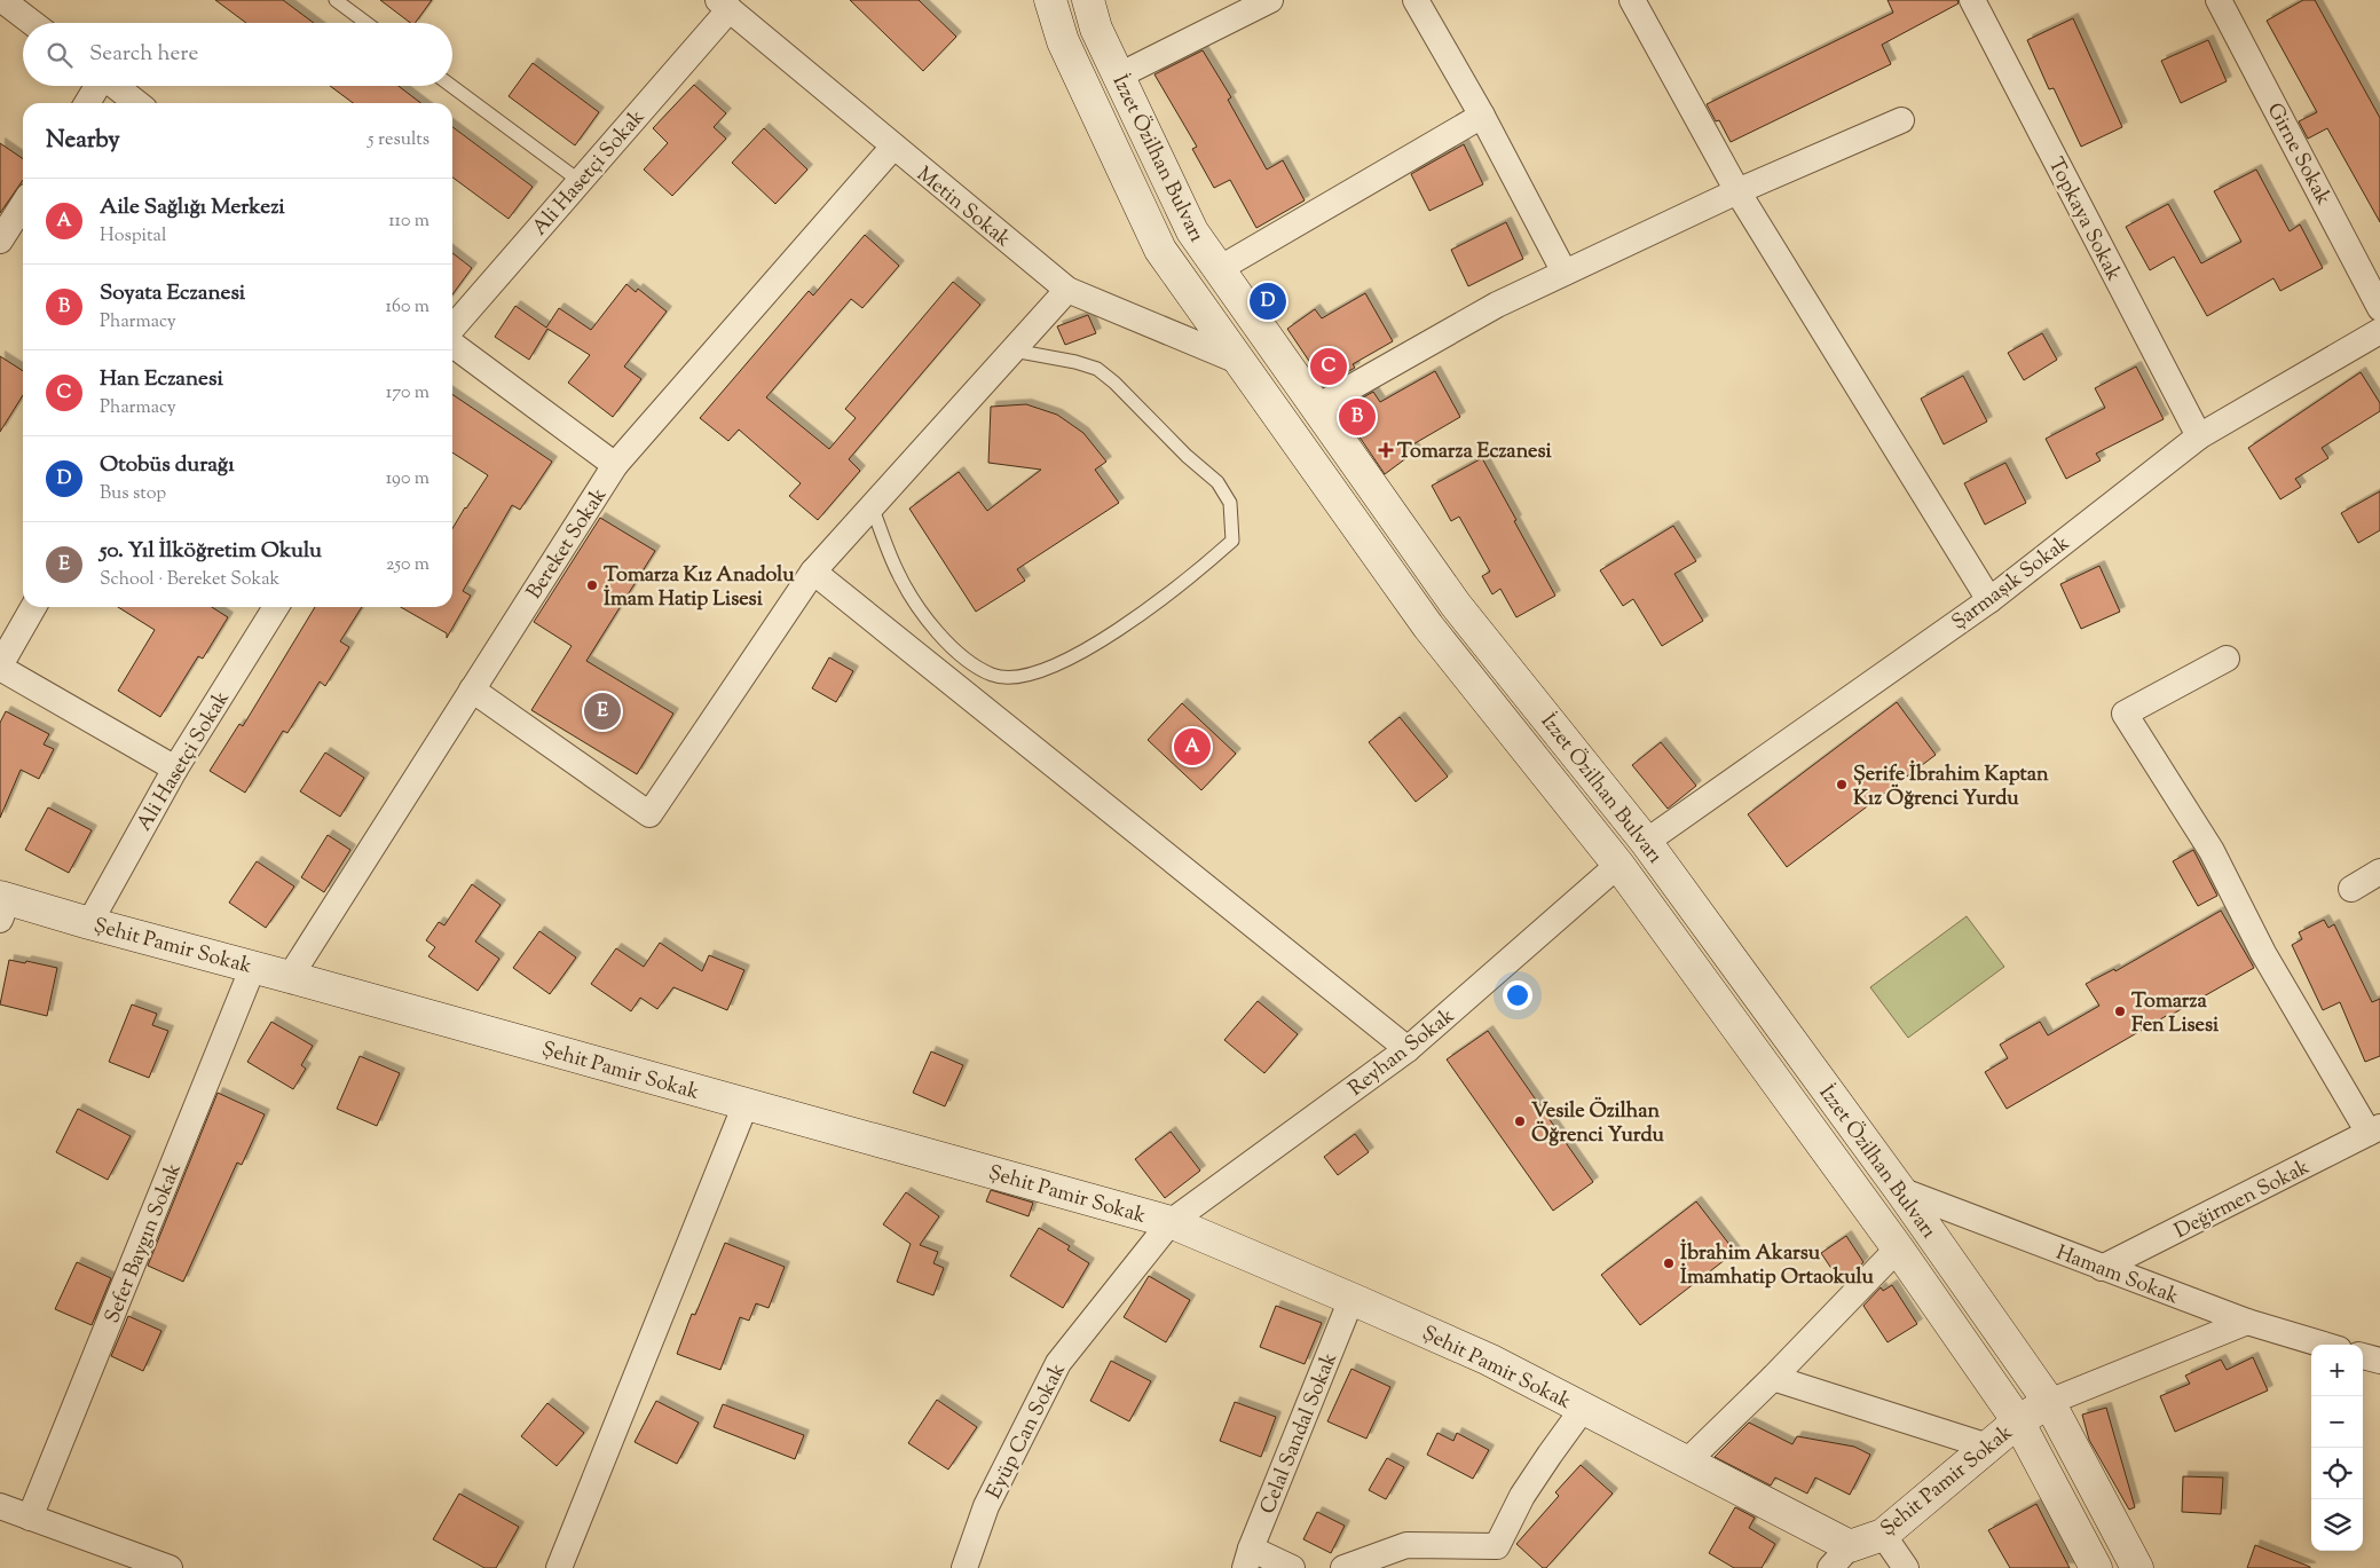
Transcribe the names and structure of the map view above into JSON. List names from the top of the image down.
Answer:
{
  "streets": {
    "main road": ["İzzet Özilhan Bulvarı", "Şehit Pamir Sokak"],
    "street": [
      "Girne Sokak",
      "Ali Hasetçi Sokak",
      "Metin Sokak",
      "Topkaya Sokak",
      "Bereket Sokak",
      "Şarmaşık Sokak",
      "Reyhan Sokak",
      "Değirmen Sokak",
      "Sefer Baygın Sokak",
      "Hamam Sokak",
      "Eyüp Can Sokak",
      "Celal Sandal Sokak"
    ]
  },
  "crossings": [
    ["İzzet Özilhan Bulvarı", "Metin Sokak"],
    ["İzzet Özilhan Bulvarı", "Şarmaşık Sokak"],
    ["İzzet Özilhan Bulvarı", "Şehit Pamir Sokak"],
    ["İzzet Özilhan Bulvarı", "Reyhan Sokak"],
    ["İzzet Özilhan Bulvarı", "Hamam Sokak"],
    ["Ali Hasetçi Sokak", "Metin Sokak"],
    ["Ali Hasetçi Sokak", "Şehit Pamir Sokak"],
    ["Metin Sokak", "Bereket Sokak"],
    ["Topkaya Sokak", "Şarmaşık Sokak"],
    ["Bereket Sokak", "Şehit Pamir Sokak"],
    ["Şehit Pamir Sokak", "Reyhan Sokak"],
    ["Şehit Pamir Sokak", "Sefer Baygın Sokak"],
    ["Şehit Pamir Sokak", "Eyüp Can Sokak"],
    ["Şehit Pamir Sokak", "Celal Sandal Sokak"],
    ["Reyhan Sokak", "Eyüp Can Sokak"],
    ["Değirmen Sokak", "Hamam Sokak"]
  ],
  "places": {
    "health": ["Tomarza Eczanesi"],
    "other": [
      "Tomarza Kız Anadolu İmam Hatip Lisesi",
      "Şerife İbrahim Kaptan Kız Öğrenci Yurdu",
      "Tomarza Fen Lisesi",
      "Vesile Özilhan Öğrenci Yurdu",
      "İbrahim Akarsu İmamhatip Ortaokulu"
    ]
  },
  "page": {
    "search": "Search here",
    "heading": ["Nearby", "5 results"],
    "list": [
      {
        "mark": "A",
        "name": "Aile Sağlığı Merkezi",
        "note": "Hospital",
        "value": "110 m"
      },
      {
        "mark": "B",
        "name": "Soyata Eczanesi",
        "note": "Pharmacy",
        "value": "160 m"
      },
      {
        "mark": "C",
        "name": "Han Eczanesi",
        "note": "Pharmacy",
        "value": "170 m"
      },
      {
        "mark": "D",
        "name": "Otobüs durağı",
        "note": "Bus stop",
        "value": "190 m"
      },
      {
        "mark": "E",
        "name": "50. Yıl İlköğretim Okulu",
        "note": "School · Bereket Sokak",
        "value": "250 m"
      }
    ],
    "pins": [
      "D",
      "C",
      "B",
      "E",
      "A"
    ],
    "map_buttons": ["+", "−"]
  }
}
